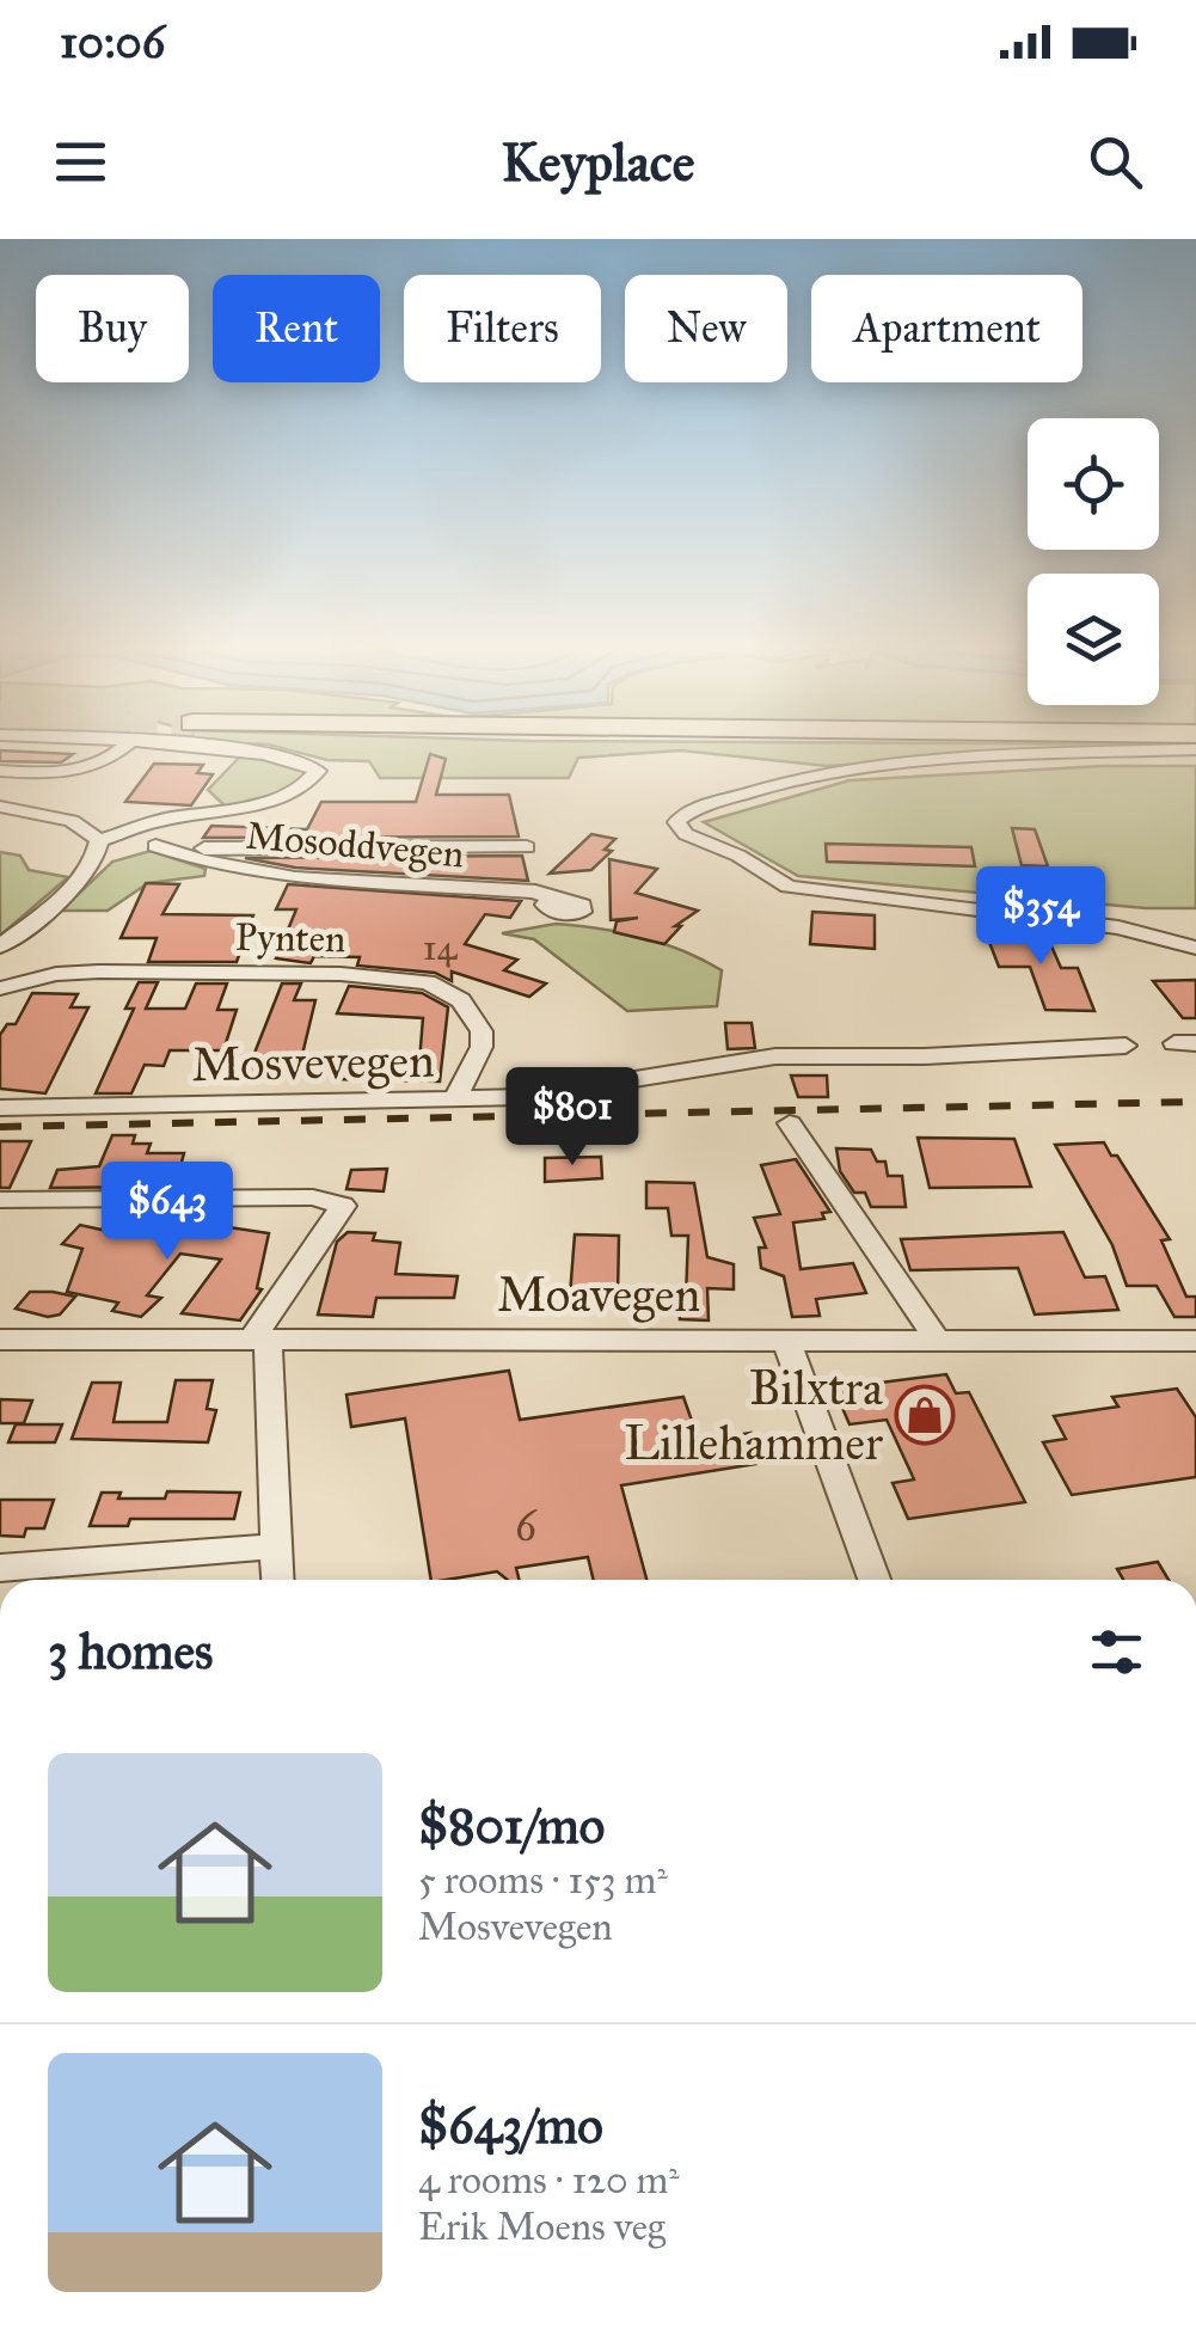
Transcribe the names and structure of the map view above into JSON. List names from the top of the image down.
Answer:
{
  "streets": {
    "street": [
      "Mosoddvegen",
      "Pynten",
      "Mosvevegen",
      "Moavegen"
    ]
  },
  "crossings": [
    ["Pynten", "Mosvevegen"]
  ],
  "places": {
    "shop": ["Bilxtra Lillehammer"]
  },
  "house_numbers": ["14", "6"],
  "page": {
    "status": "10:06",
    "header": "Keyplace",
    "chip": [
      "Buy",
      "Rent",
      "Filters",
      "New",
      "Apartment"
    ],
    "price": ["$354", "$801", "$643"],
    "heading": "3 homes",
    "list": [
      {
        "name": "$801/mo",
        "note": "5 rooms · 153 m² · Mosvevegen"
      },
      {
        "name": "$643/mo",
        "note": "4 rooms · 120 m² · Erik Moens veg"
      }
    ]
  }
}
